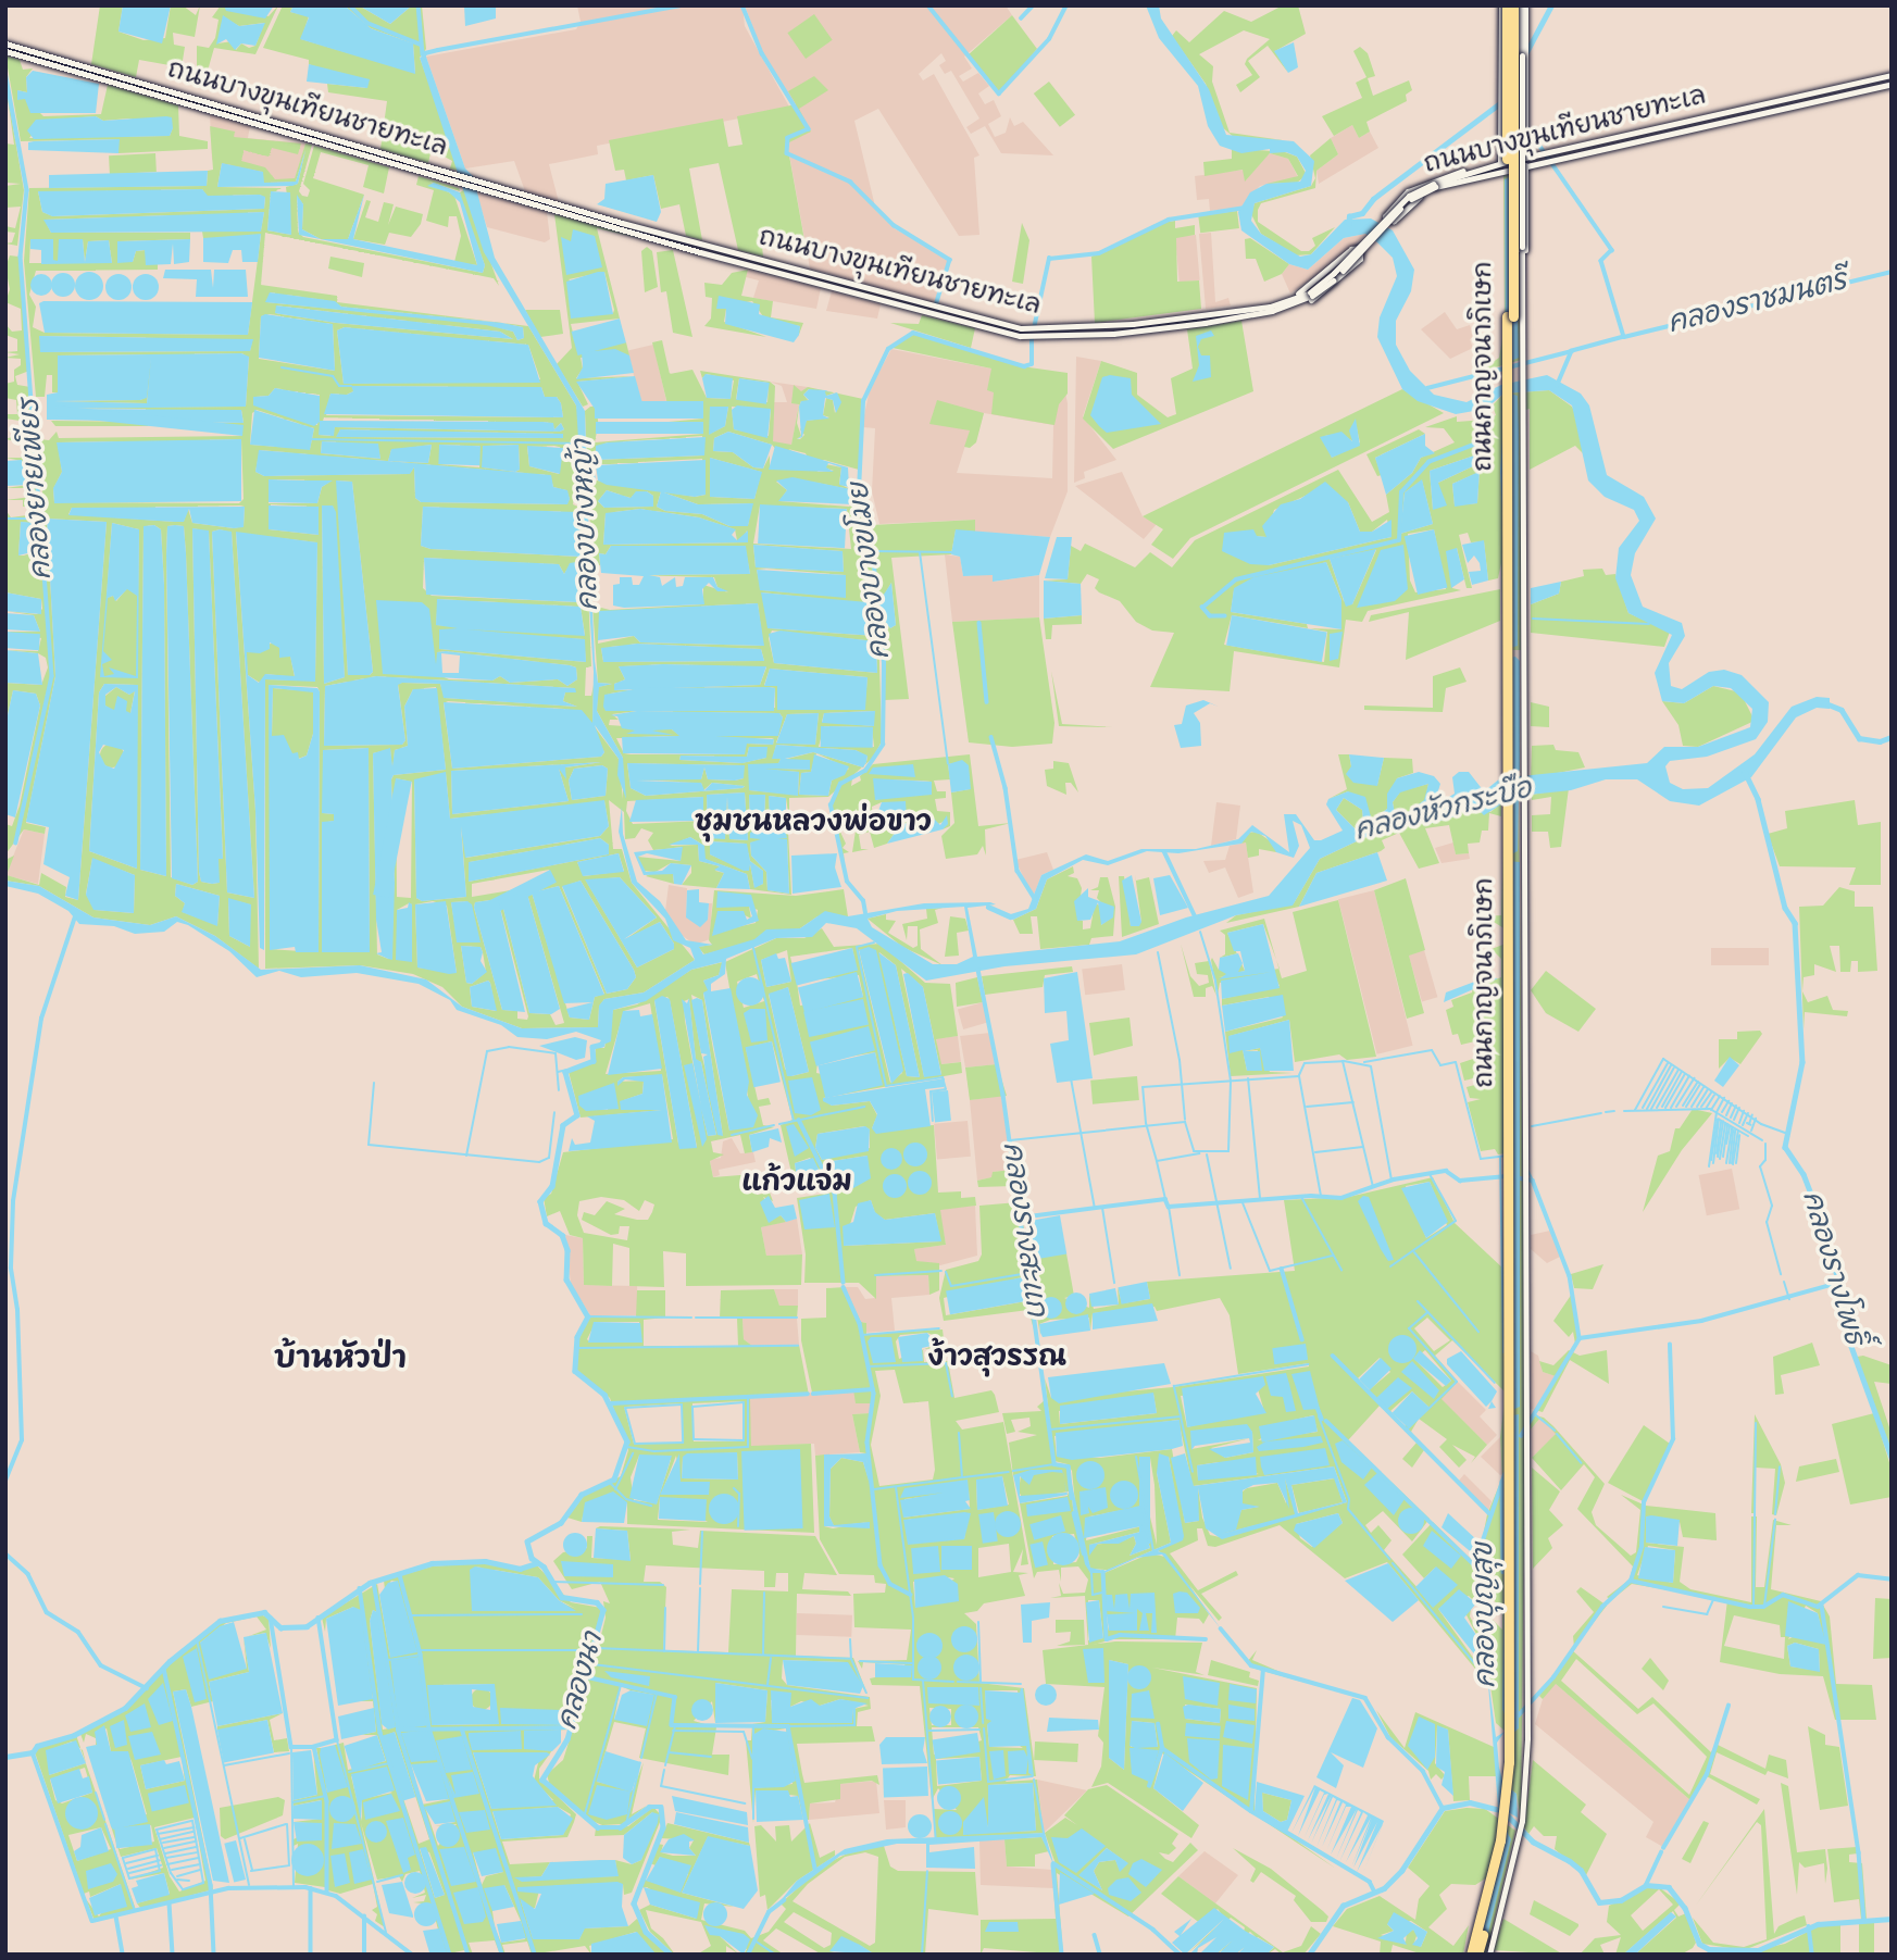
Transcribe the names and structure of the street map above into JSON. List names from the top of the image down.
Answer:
{
  "streets": {
    "highway": ["ถนนกาญจนาภิเษก"],
    "main road": ["ถนนบางขุนเทียนชายทะเล"]
  },
  "districts": [
    "ชุมชนหลวงพ่อขาว",
    "แก้วแจ่ม",
    "ง้าวสุวรรณ",
    "บ้านหัวป่า"
  ],
  "water": [
    "คลองราชมนตรี",
    "คลองยายเพียร",
    "คลองบางหญ้า",
    "คลองบางขโมย",
    "คลองหัวกระบือ",
    "คลองรางสะแก",
    "คลองรางโพธิ์",
    "คลองบุญสุข",
    "คลองนา"
  ]
}
